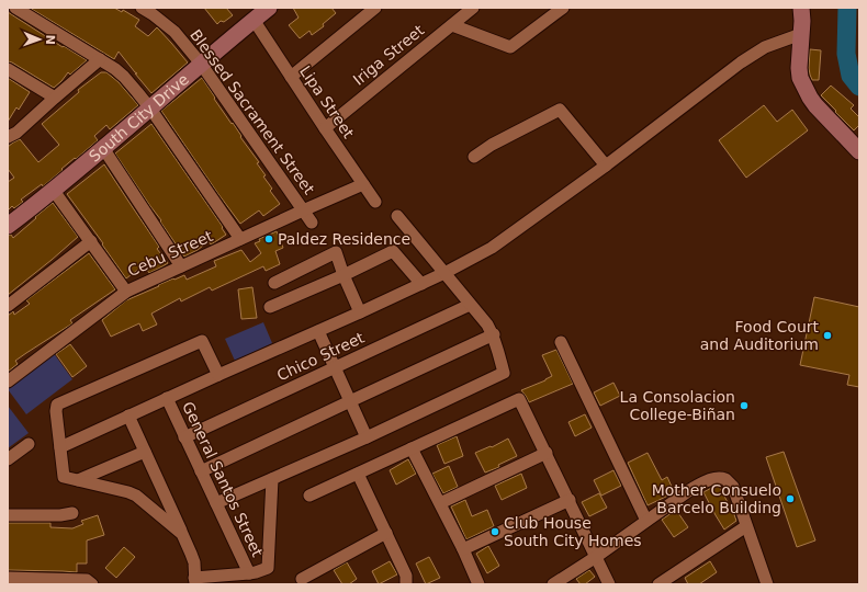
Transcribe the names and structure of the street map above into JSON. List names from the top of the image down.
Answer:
{
  "streets": {
    "street": [
      "Iriga Street",
      "Lipa Street",
      "Blessed Sacrament Street",
      "South City Drive",
      "Cebu Street",
      "Chico Street",
      "General Santos Street"
    ]
  },
  "crossings": [
    ["Iriga Street", "Lipa Street"],
    ["Lipa Street", "South City Drive"],
    ["Lipa Street", "Cebu Street"],
    ["Blessed Sacrament Street", "South City Drive"],
    ["Blessed Sacrament Street", "Cebu Street"],
    ["Chico Street", "General Santos Street"]
  ],
  "places": [
    "Paldez Residence",
    "Food Court and Auditorium",
    "La Consolacion College-Biñan",
    "Mother Consuelo Barcelo Building",
    "Club House South City Homes"
  ],
  "north": "right"
}
